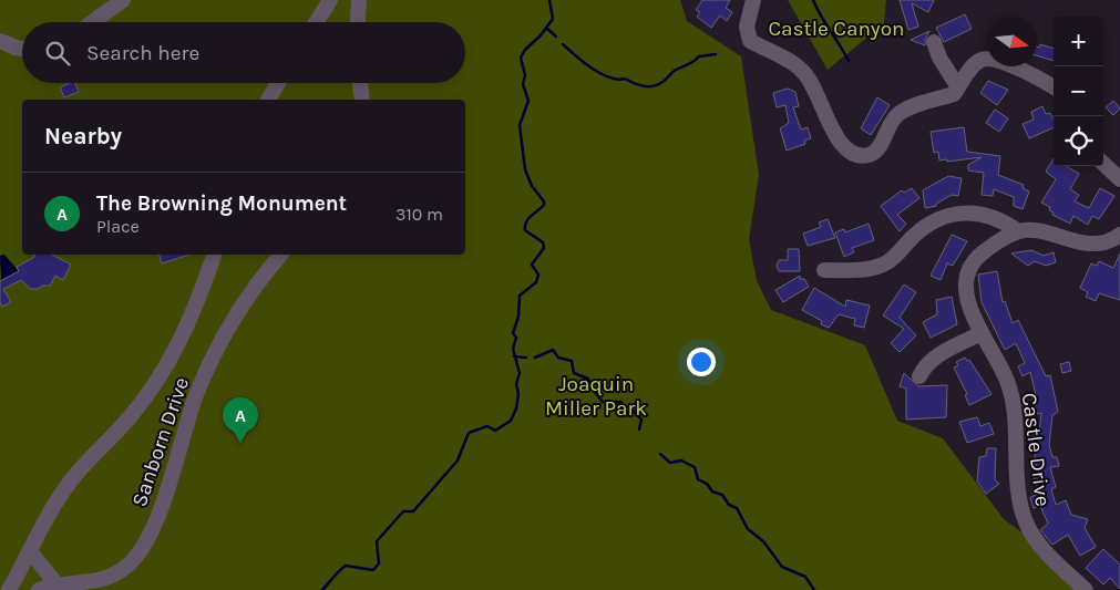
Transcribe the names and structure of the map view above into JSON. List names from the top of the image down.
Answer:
{
  "streets": {
    "street": ["Sanborn Drive", "Castle Drive"]
  },
  "parks": ["Castle Canyon", "Joaquin Miller Park"],
  "north": "right",
  "page": {
    "map_buttons": ["+", "−"],
    "search": "Search here",
    "heading": "Nearby",
    "list": [
      {
        "mark": "A",
        "name": "The Browning Monument",
        "note": "Place",
        "value": "310 m"
      }
    ],
    "pins": "A"
  }
}
